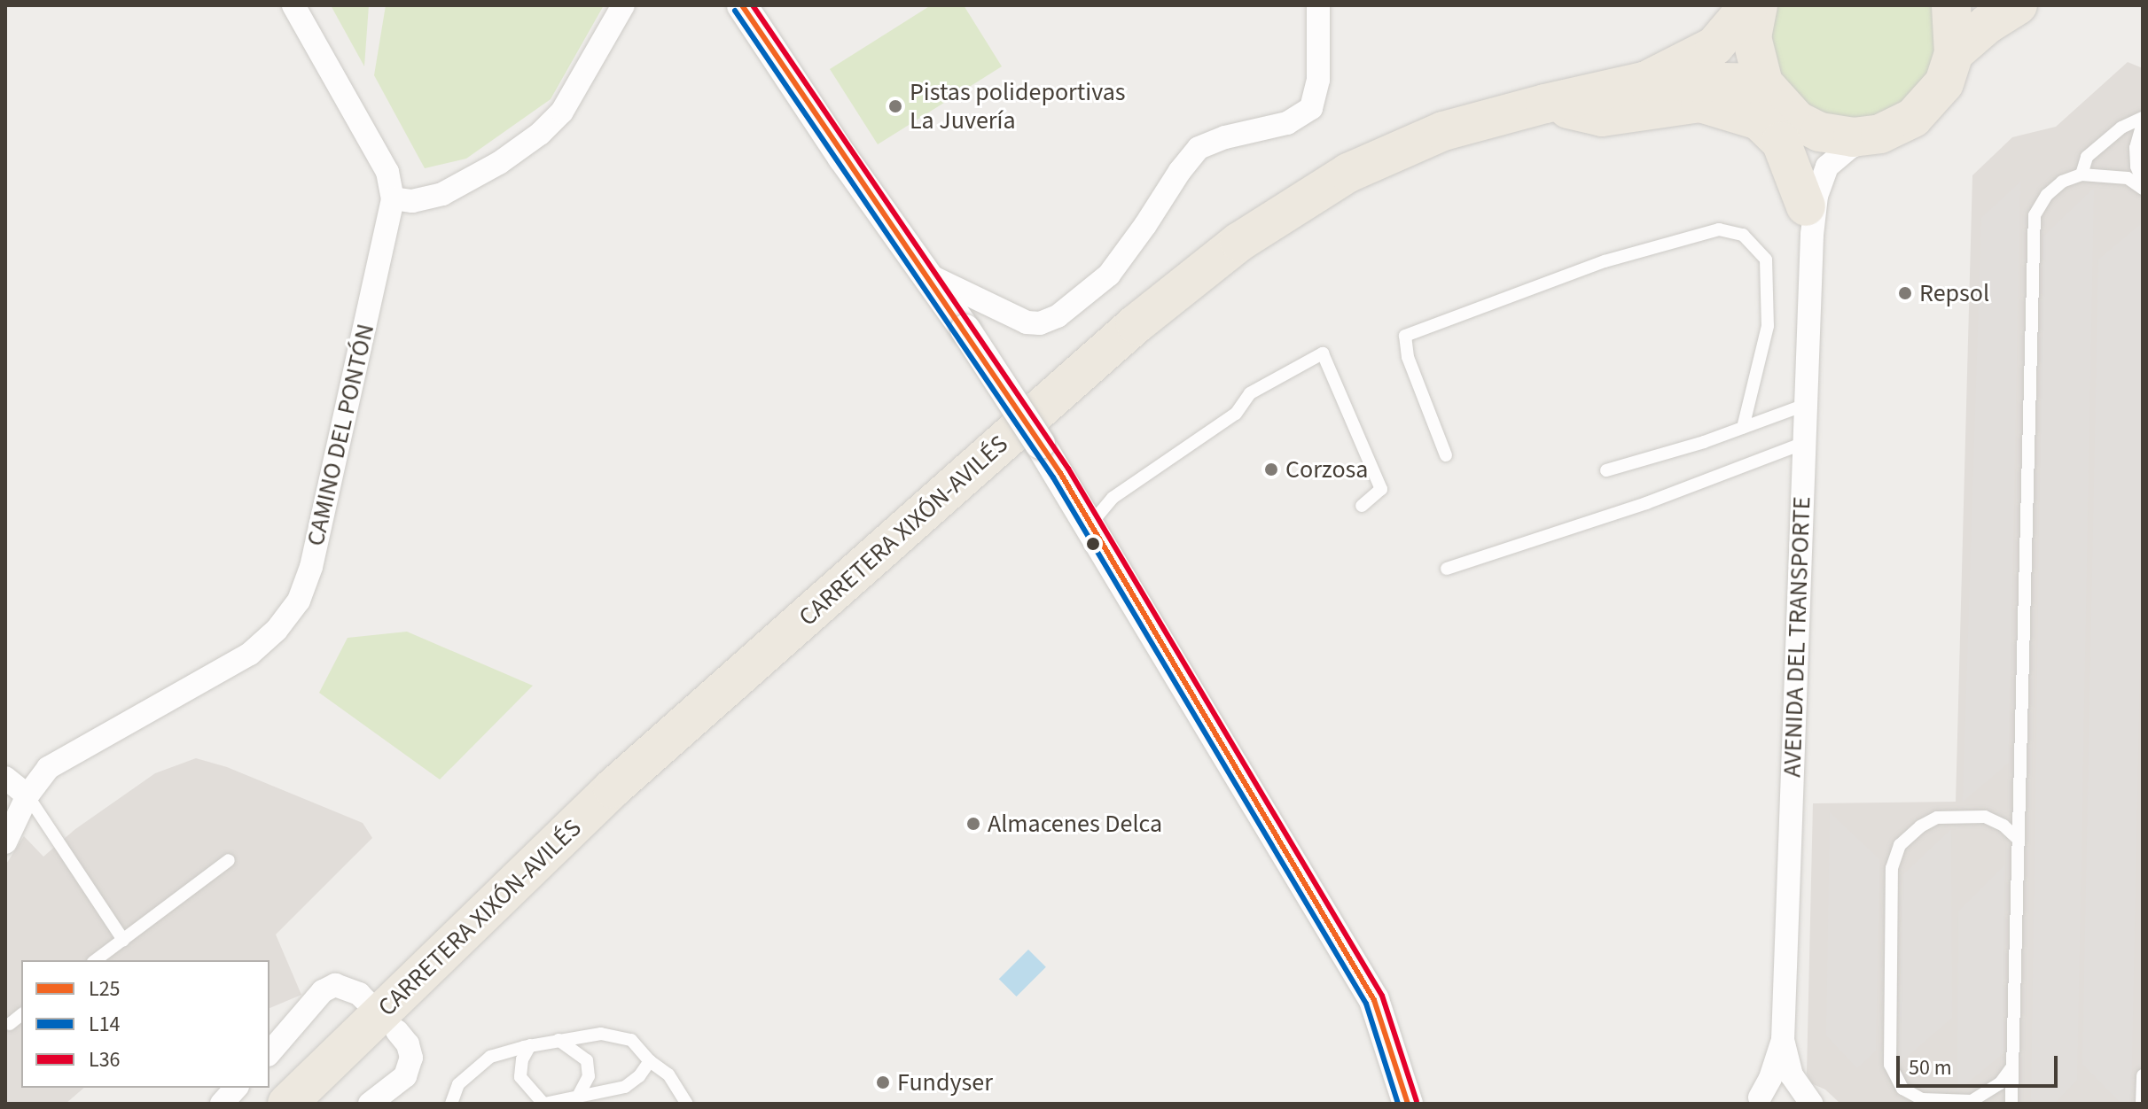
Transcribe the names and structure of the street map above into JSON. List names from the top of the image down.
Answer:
{
  "streets": {
    "highway": ["CARRETERA XIXÓN-AVILÉS"],
    "street": ["CAMINO DEL PONTÓN", "AVENIDA DEL TRANSPORTE"]
  },
  "places": [
    "Pistas polideportivas La Juvería",
    "Repsol",
    "Corzosa",
    "Almacenes Delca",
    "Fundyser"
  ],
  "lines": ["transit line L25", "transit line L36", "transit line L14"],
  "legend": ["L25", "L14", "L36"],
  "scale_bar": "50 m"
}
